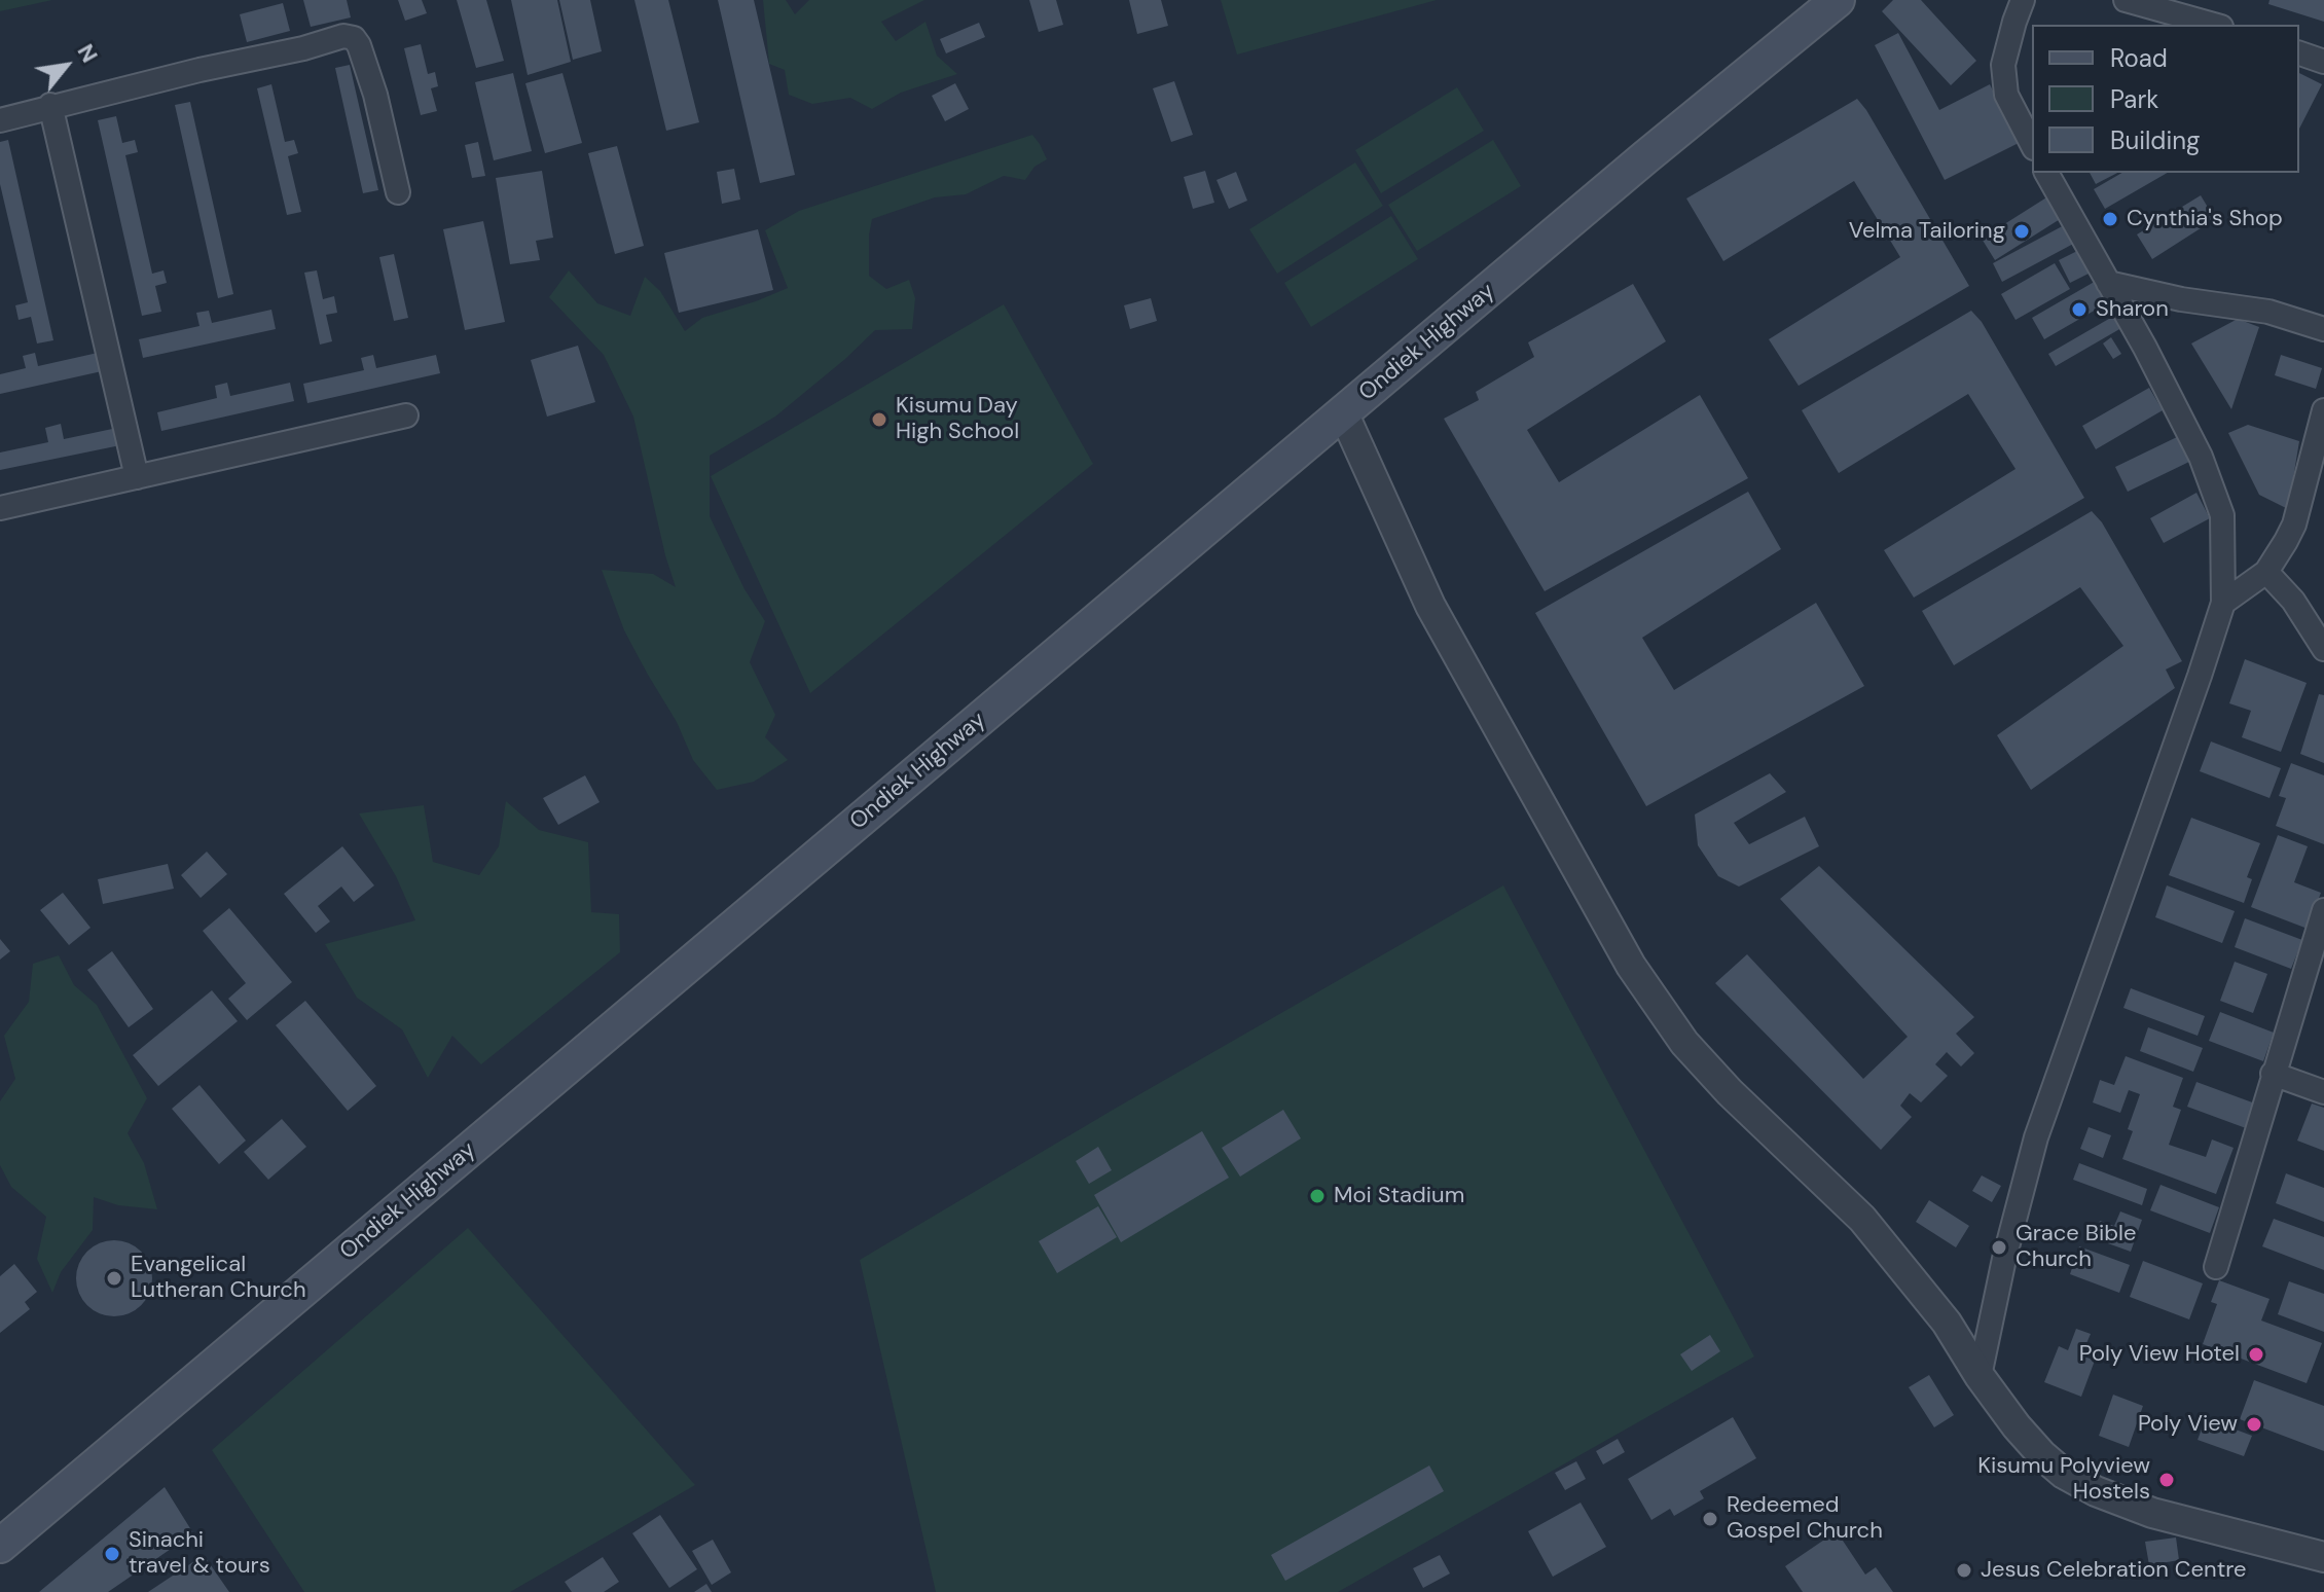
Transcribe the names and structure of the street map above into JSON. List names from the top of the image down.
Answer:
{
  "streets": {
    "main road": ["Ondiek Highway"]
  },
  "places": [
    "Cynthia's Shop",
    "Velma Tailoring",
    "Sharon",
    "Kisumu Day High School",
    "Moi Stadium",
    "Grace Bible Church",
    "Evangelical Lutheran Church",
    "Poly View Hotel",
    "Poly View",
    "Kisumu Polyview Hostels",
    "Redeemed Gospel Church",
    "Sinachi travel & tours",
    "Jesus Celebration Centre"
  ],
  "legend": ["Road", "Park", "Building"],
  "north": "top right"
}
